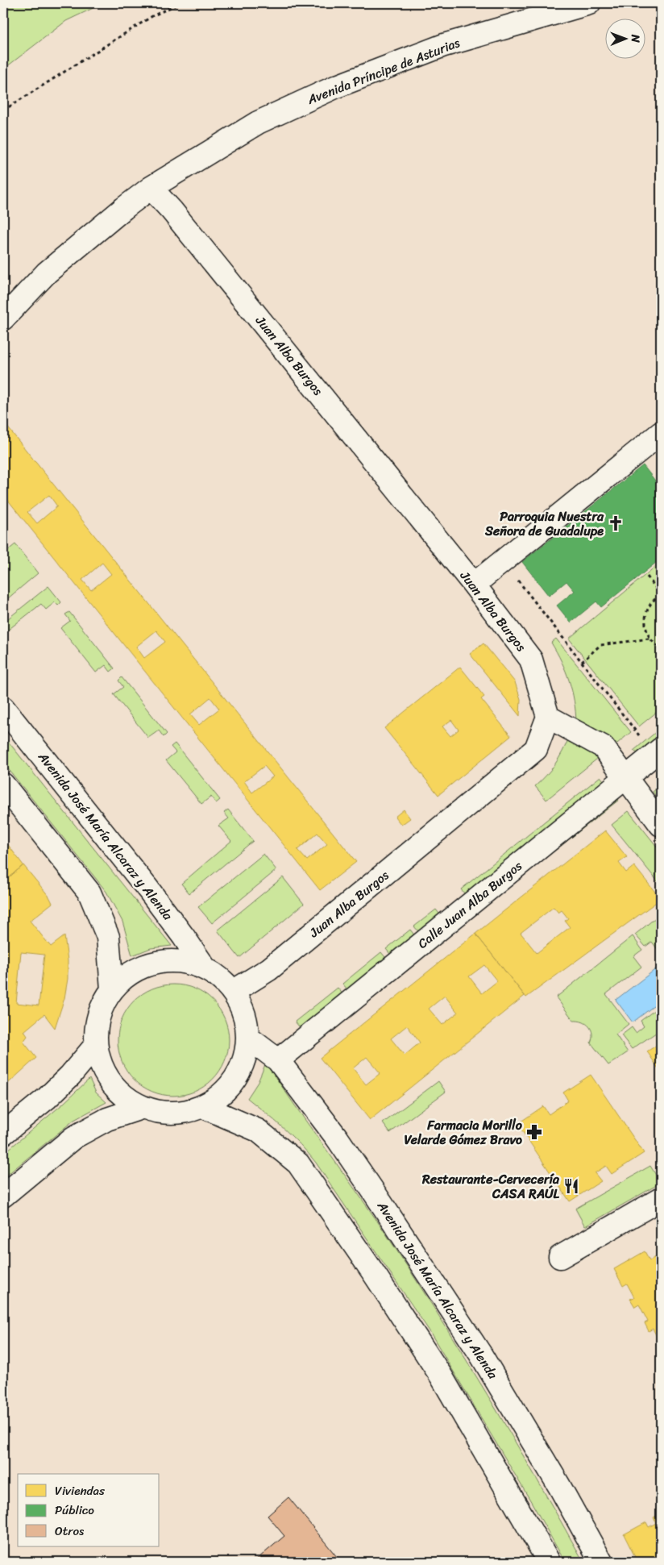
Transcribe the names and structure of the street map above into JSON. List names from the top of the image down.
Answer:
{
  "streets": {
    "street": [
      "Avenida Príncipe de Asturias",
      "Juan Alba Burgos",
      "Avenida José María Alcaraz y Alenda",
      "Calle Juan Alba Burgos"
    ]
  },
  "crossings": [
    ["Avenida Príncipe de Asturias", "Juan Alba Burgos"],
    ["Avenida José María Alcaraz y Alenda", "Calle Juan Alba Burgos"]
  ],
  "places": {
    "church": ["Parroquia Nuestra Señora de Guadalupe"],
    "pharmacy": ["Farmacia Morillo Velarde Gómez Bravo"],
    "restaurant": ["Restaurante-Cervecería CASA RAÚL"]
  },
  "legend": ["Viviendas", "Público", "Otros"],
  "north": "right"
}
